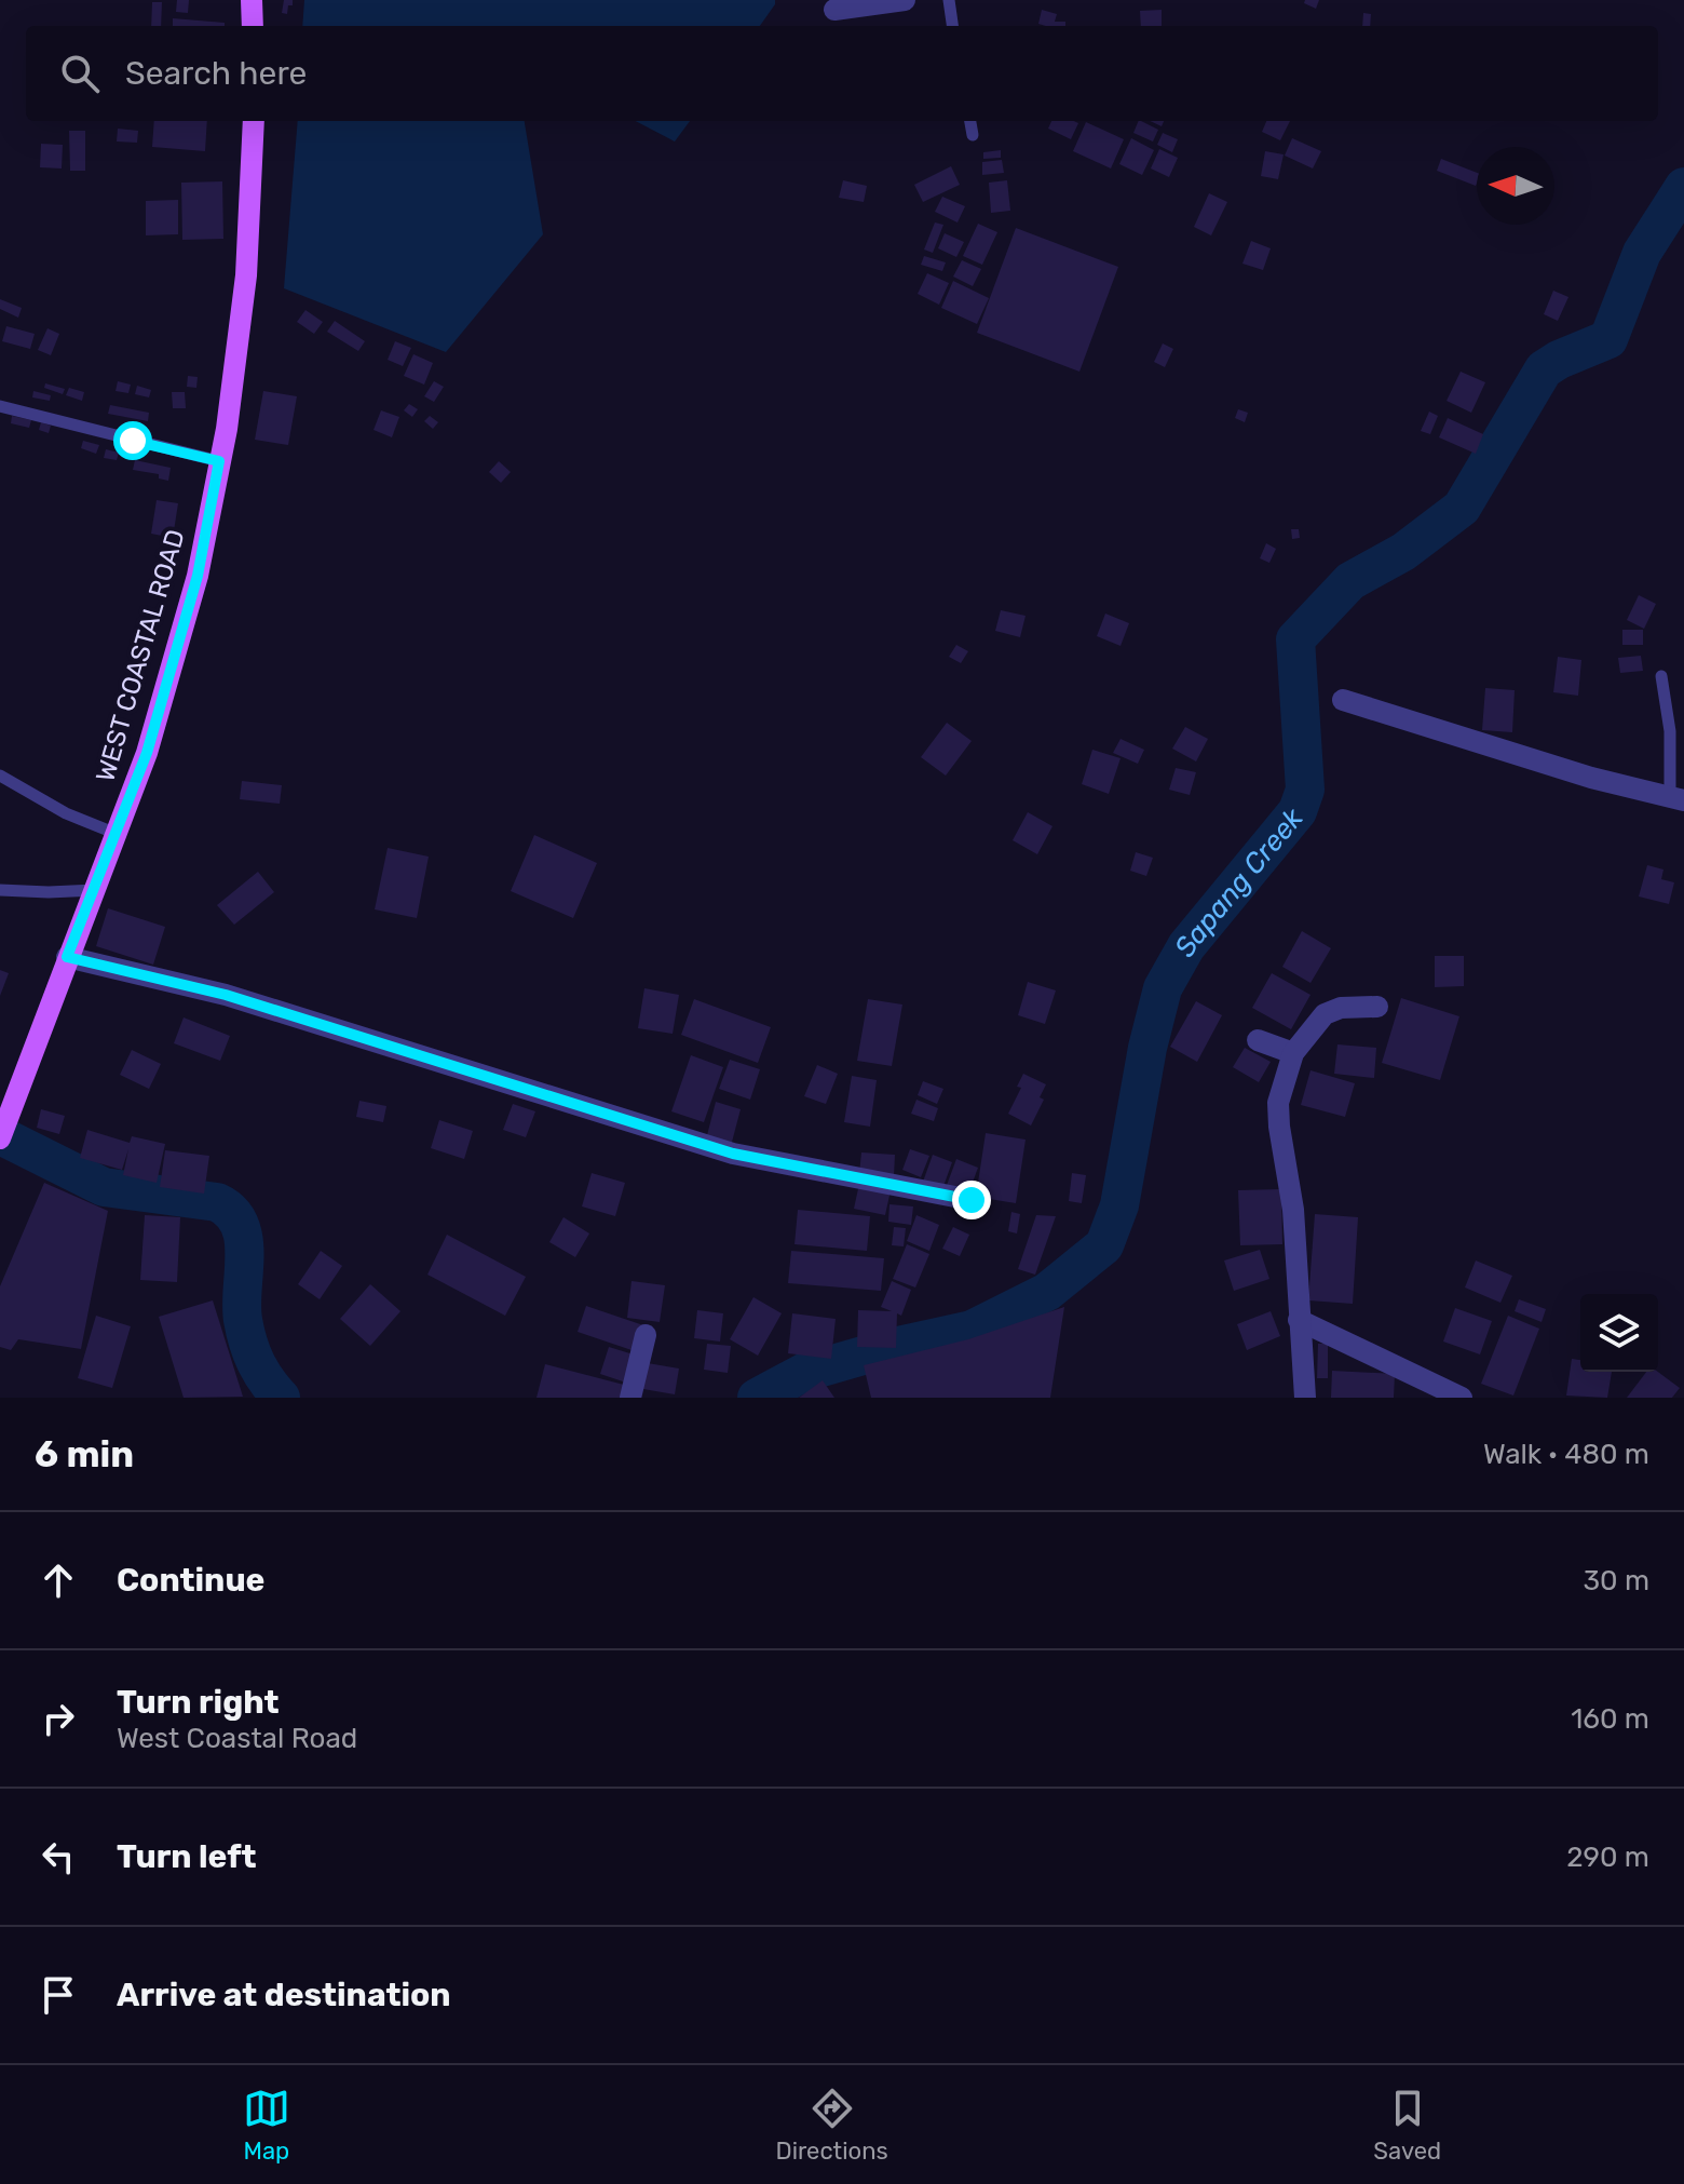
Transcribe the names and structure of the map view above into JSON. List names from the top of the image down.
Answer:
{
  "streets": {
    "main road": ["WEST COASTAL ROAD"]
  },
  "water": ["Sapang Creek"],
  "north": "left",
  "page": {
    "search": "Search here",
    "heading": ["6 min", "Walk · 480 m"],
    "list": [
      ["Continue", "30 m"],
      ["Turn right", "West Coastal Road", "160 m"],
      ["Turn left", "290 m"],
      "Arrive at destination"
    ],
    "nav": ["Map", "Directions", "Saved"]
  }
}
